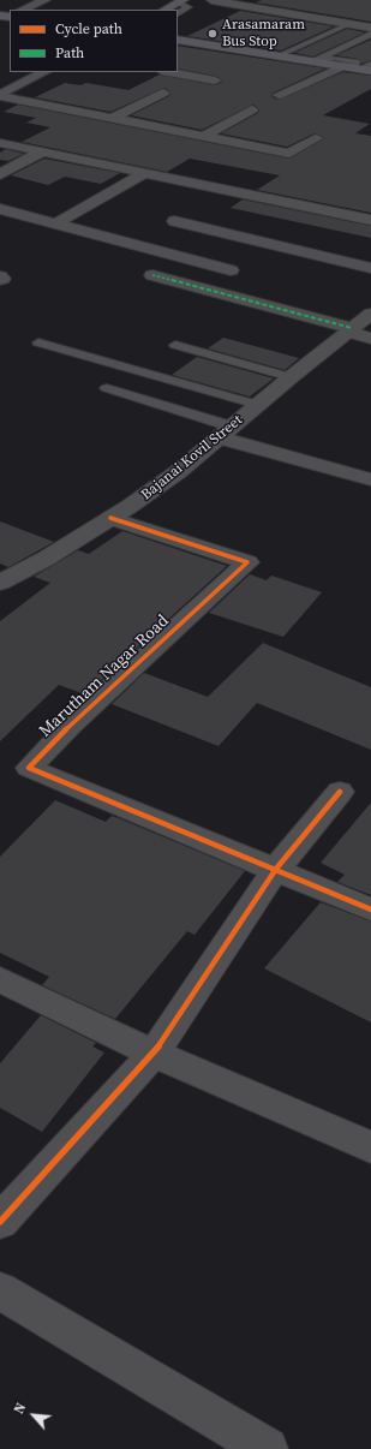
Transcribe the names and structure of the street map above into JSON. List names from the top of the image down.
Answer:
{
  "streets": {
    "street": ["Bajanai Kovil Street", "Marutham Nagar Road"]
  },
  "crossings": [
    ["Bajanai Kovil Street", "Marutham Nagar Road"]
  ],
  "places": ["Arasamaram Bus Stop"],
  "legend": ["Cycle path", "Path"],
  "north": "top left"
}
